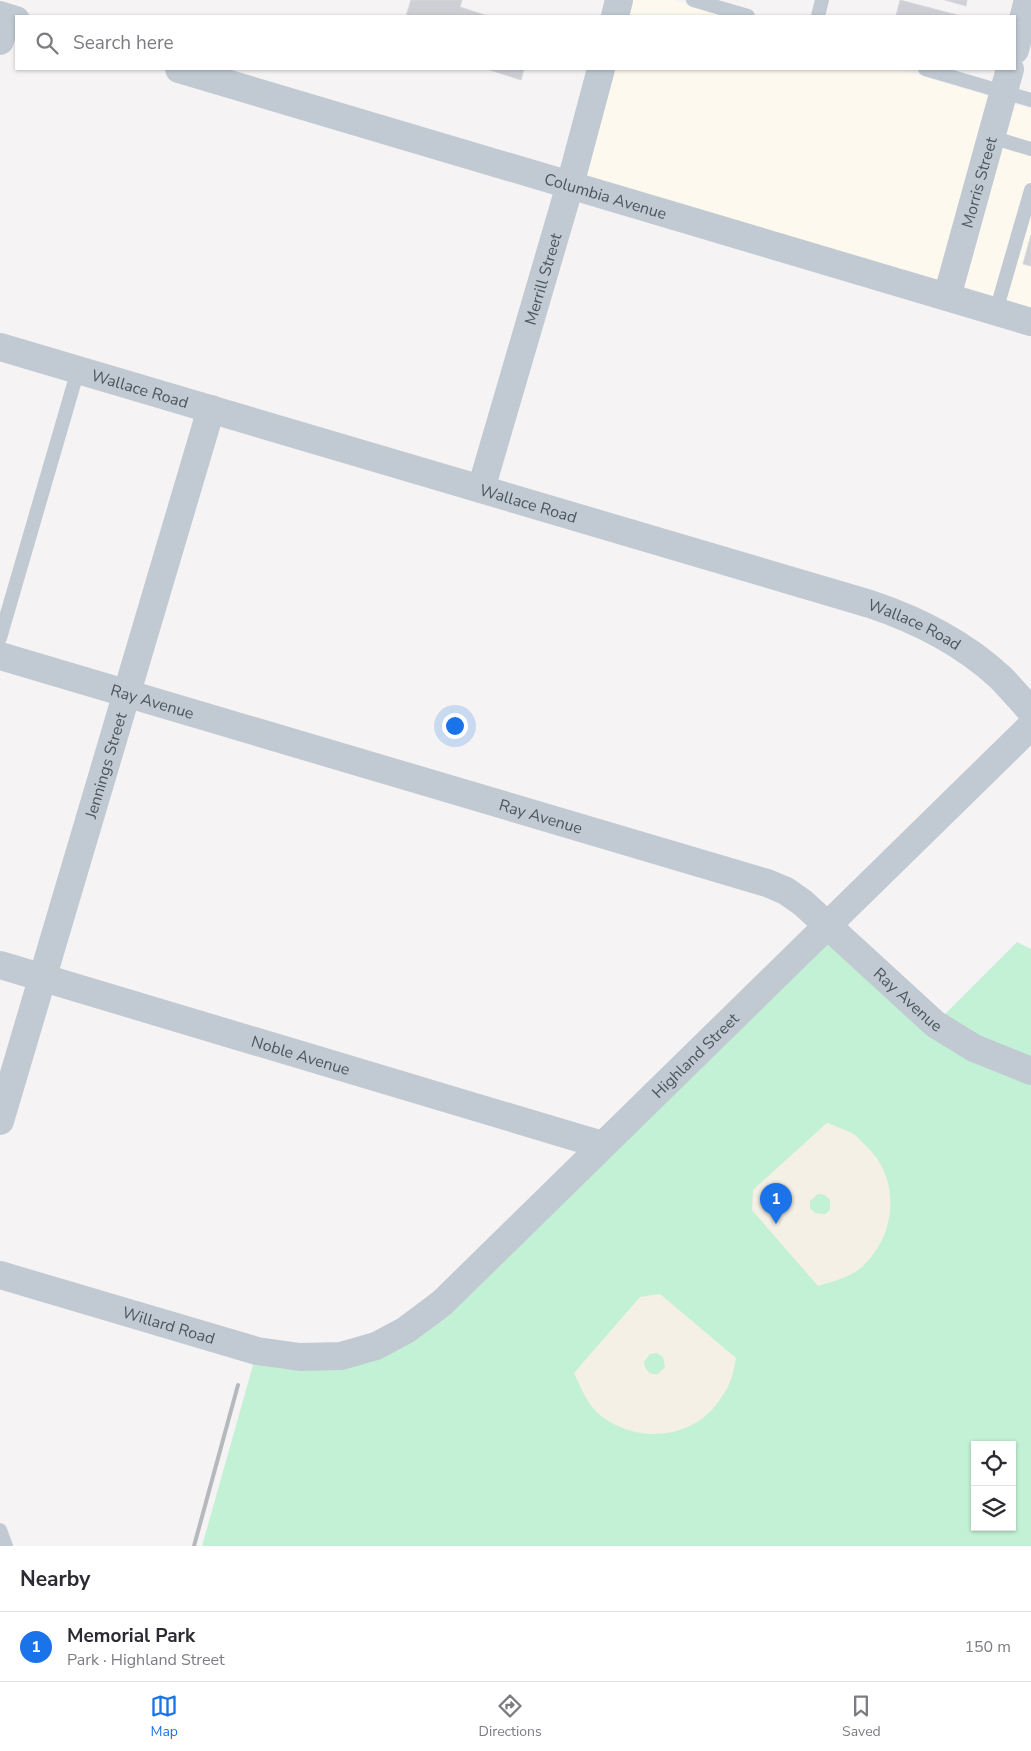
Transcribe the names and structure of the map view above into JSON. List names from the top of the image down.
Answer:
{
  "streets": {
    "street": [
      "Morris Street",
      "Columbia Avenue",
      "Merrill Street",
      "Wallace Road",
      "Ray Avenue",
      "Jennings Street",
      "Highland Street",
      "Noble Avenue",
      "Willard Road"
    ]
  },
  "crossings": [
    ["Morris Street", "Columbia Avenue"],
    ["Columbia Avenue", "Merrill Street"],
    ["Merrill Street", "Wallace Road"],
    ["Wallace Road", "Jennings Street"],
    ["Ray Avenue", "Jennings Street"],
    ["Ray Avenue", "Highland Street"],
    ["Jennings Street", "Noble Avenue"],
    ["Highland Street", "Noble Avenue"],
    ["Highland Street", "Willard Road"]
  ],
  "page": {
    "search": "Search here",
    "pins": "1",
    "heading": "Nearby",
    "list": [
      {
        "mark": "1",
        "name": "Memorial Park",
        "note": "Park · Highland Street",
        "value": "150 m"
      }
    ],
    "nav": ["Map", "Directions", "Saved"]
  }
}
